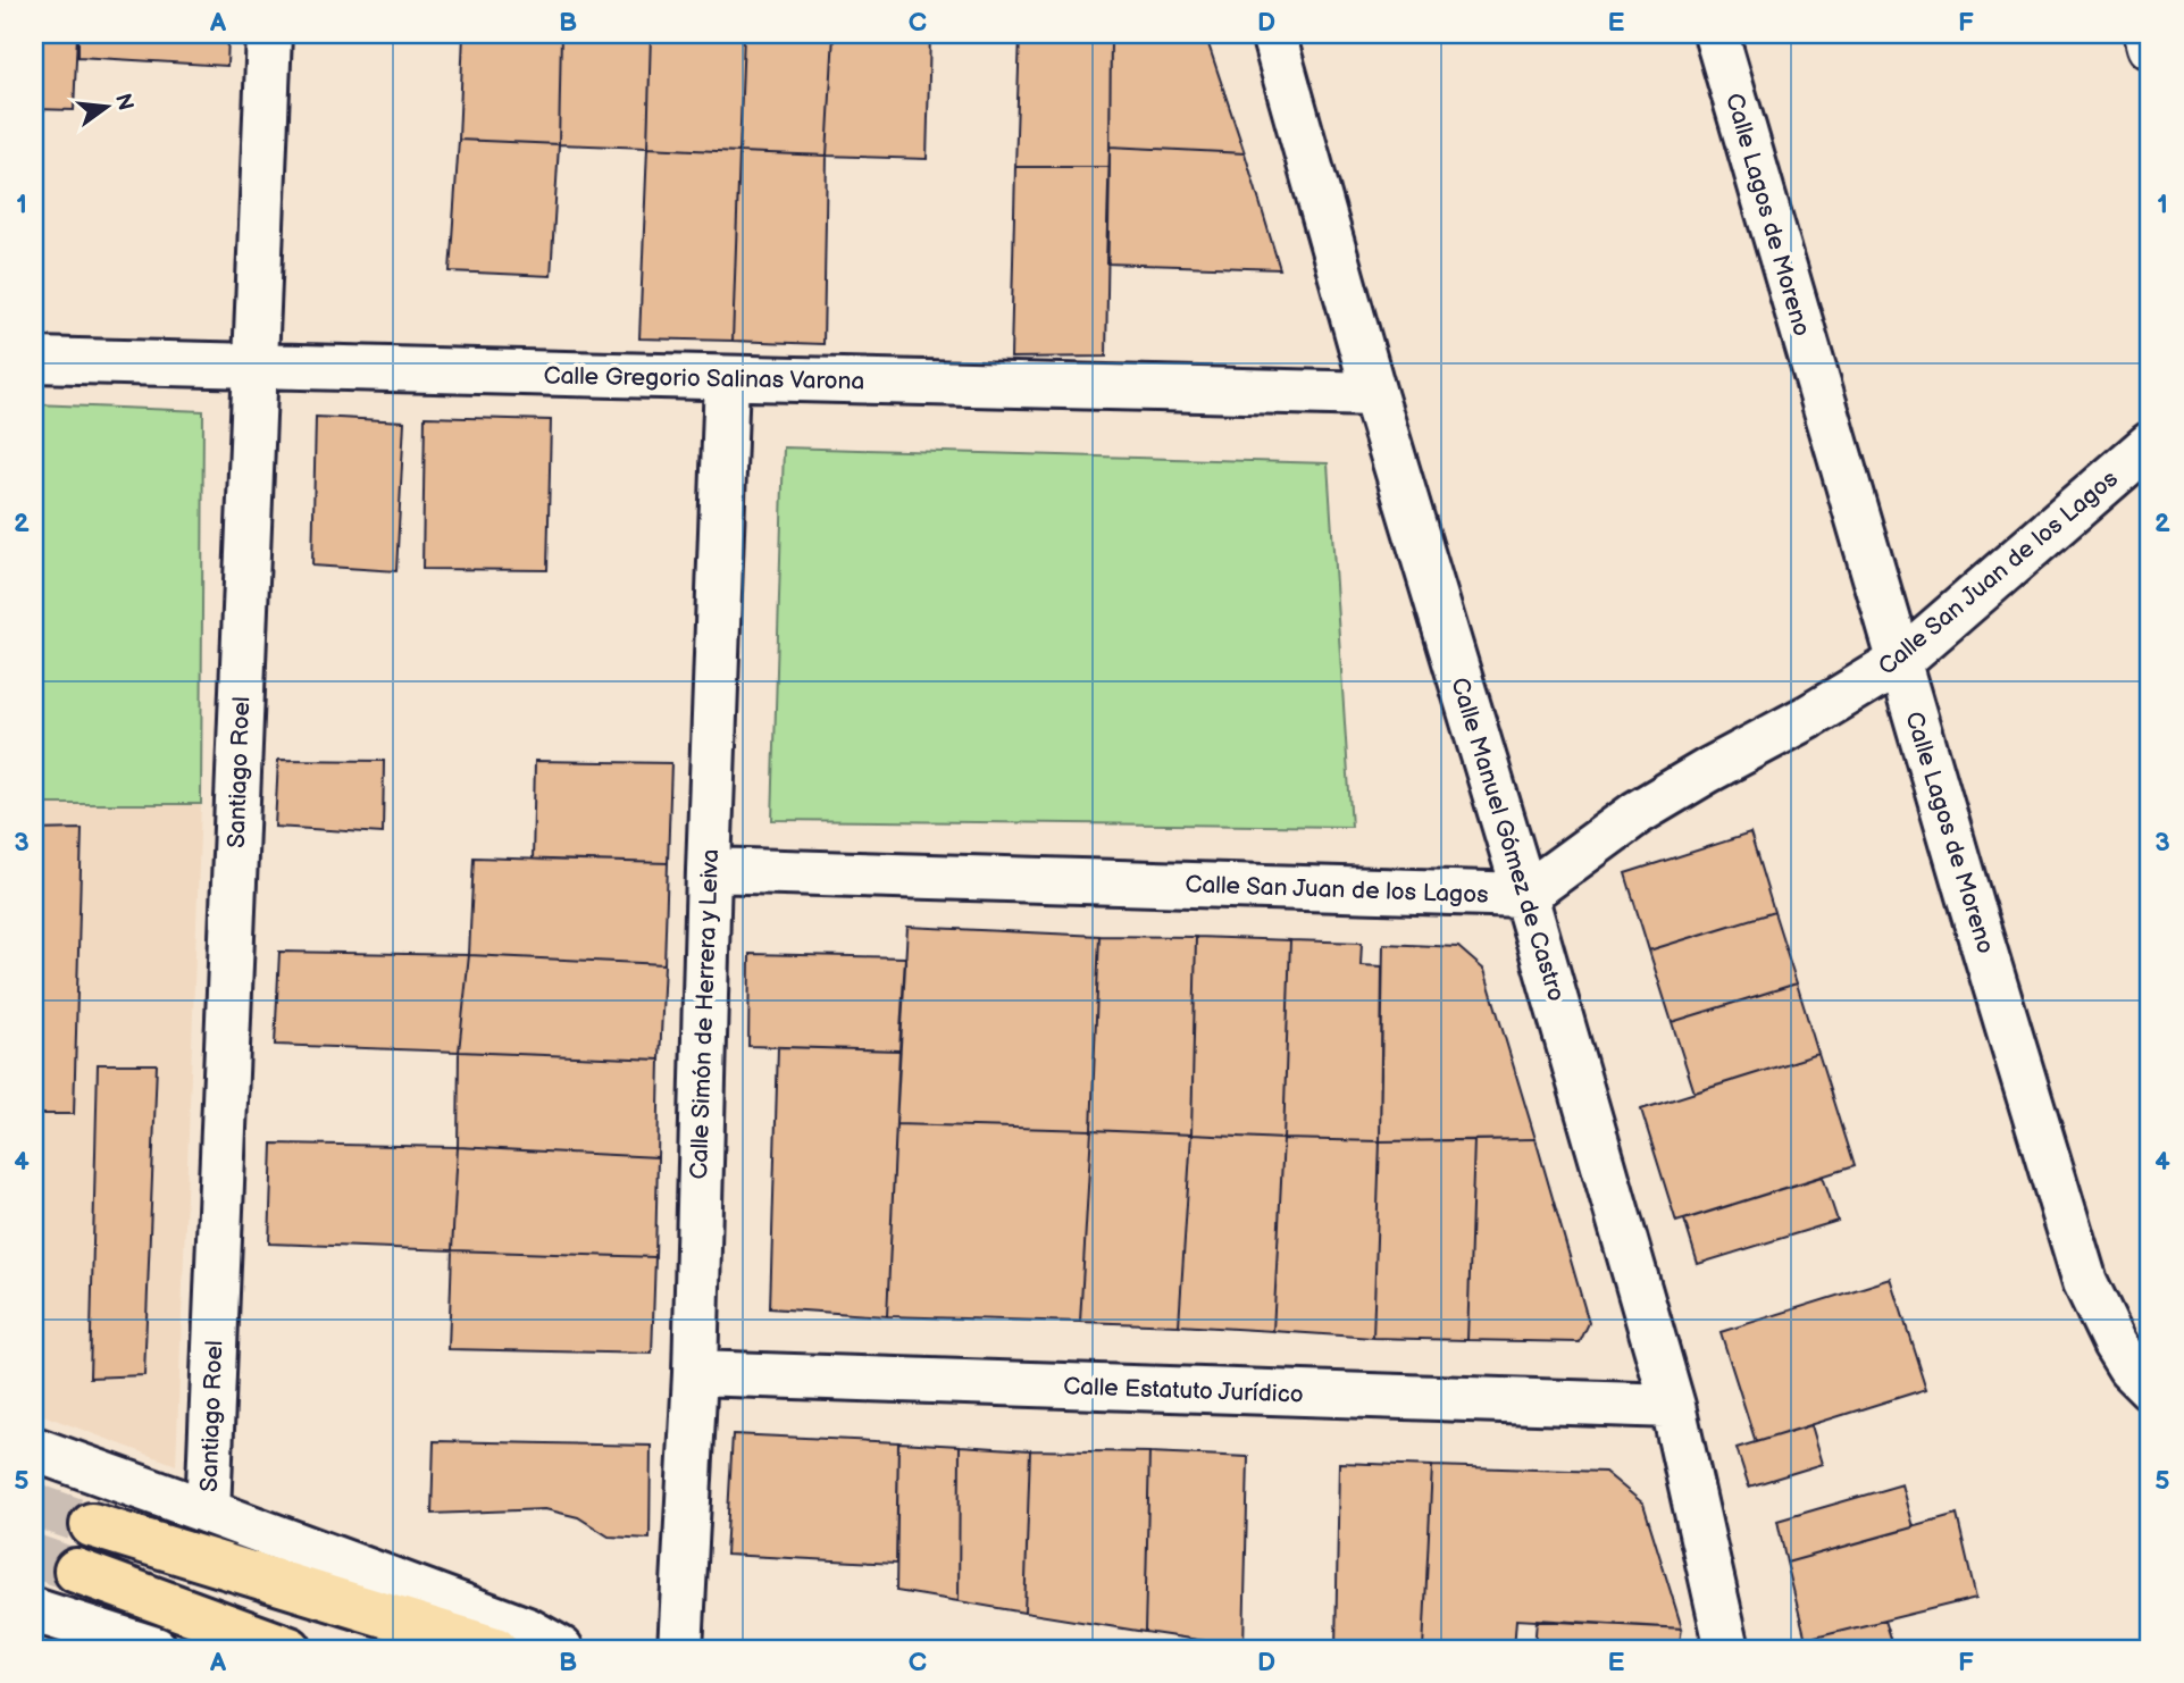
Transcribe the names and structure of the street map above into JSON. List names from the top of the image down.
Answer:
{
  "streets": {
    "street": [
      "Calle Lagos de Moreno",
      "Calle Gregorio Salinas Varona",
      "Calle San Juan de los Lagos",
      "Santiago Roel",
      "Calle Manuel Gómez de Castro",
      "Calle Simón de Herrera y Leiva",
      "Calle Estatuto Jurídico"
    ]
  },
  "crossings": [
    ["Calle Lagos de Moreno", "Calle San Juan de los Lagos"],
    ["Calle Gregorio Salinas Varona", "Santiago Roel"],
    ["Calle Gregorio Salinas Varona", "Calle Manuel Gómez de Castro"],
    ["Calle Gregorio Salinas Varona", "Calle Simón de Herrera y Leiva"],
    ["Calle San Juan de los Lagos", "Calle Manuel Gómez de Castro"],
    ["Calle San Juan de los Lagos", "Calle Simón de Herrera y Leiva"],
    ["Calle Manuel Gómez de Castro", "Calle Estatuto Jurídico"],
    ["Calle Simón de Herrera y Leiva", "Calle Estatuto Jurídico"]
  ],
  "north": "right",
  "grid": {
    "columns": [
      "A",
      "B",
      "C",
      "D",
      "E",
      "F"
    ],
    "rows": [
      "1",
      "2",
      "3",
      "4",
      "5"
    ]
  }
}
